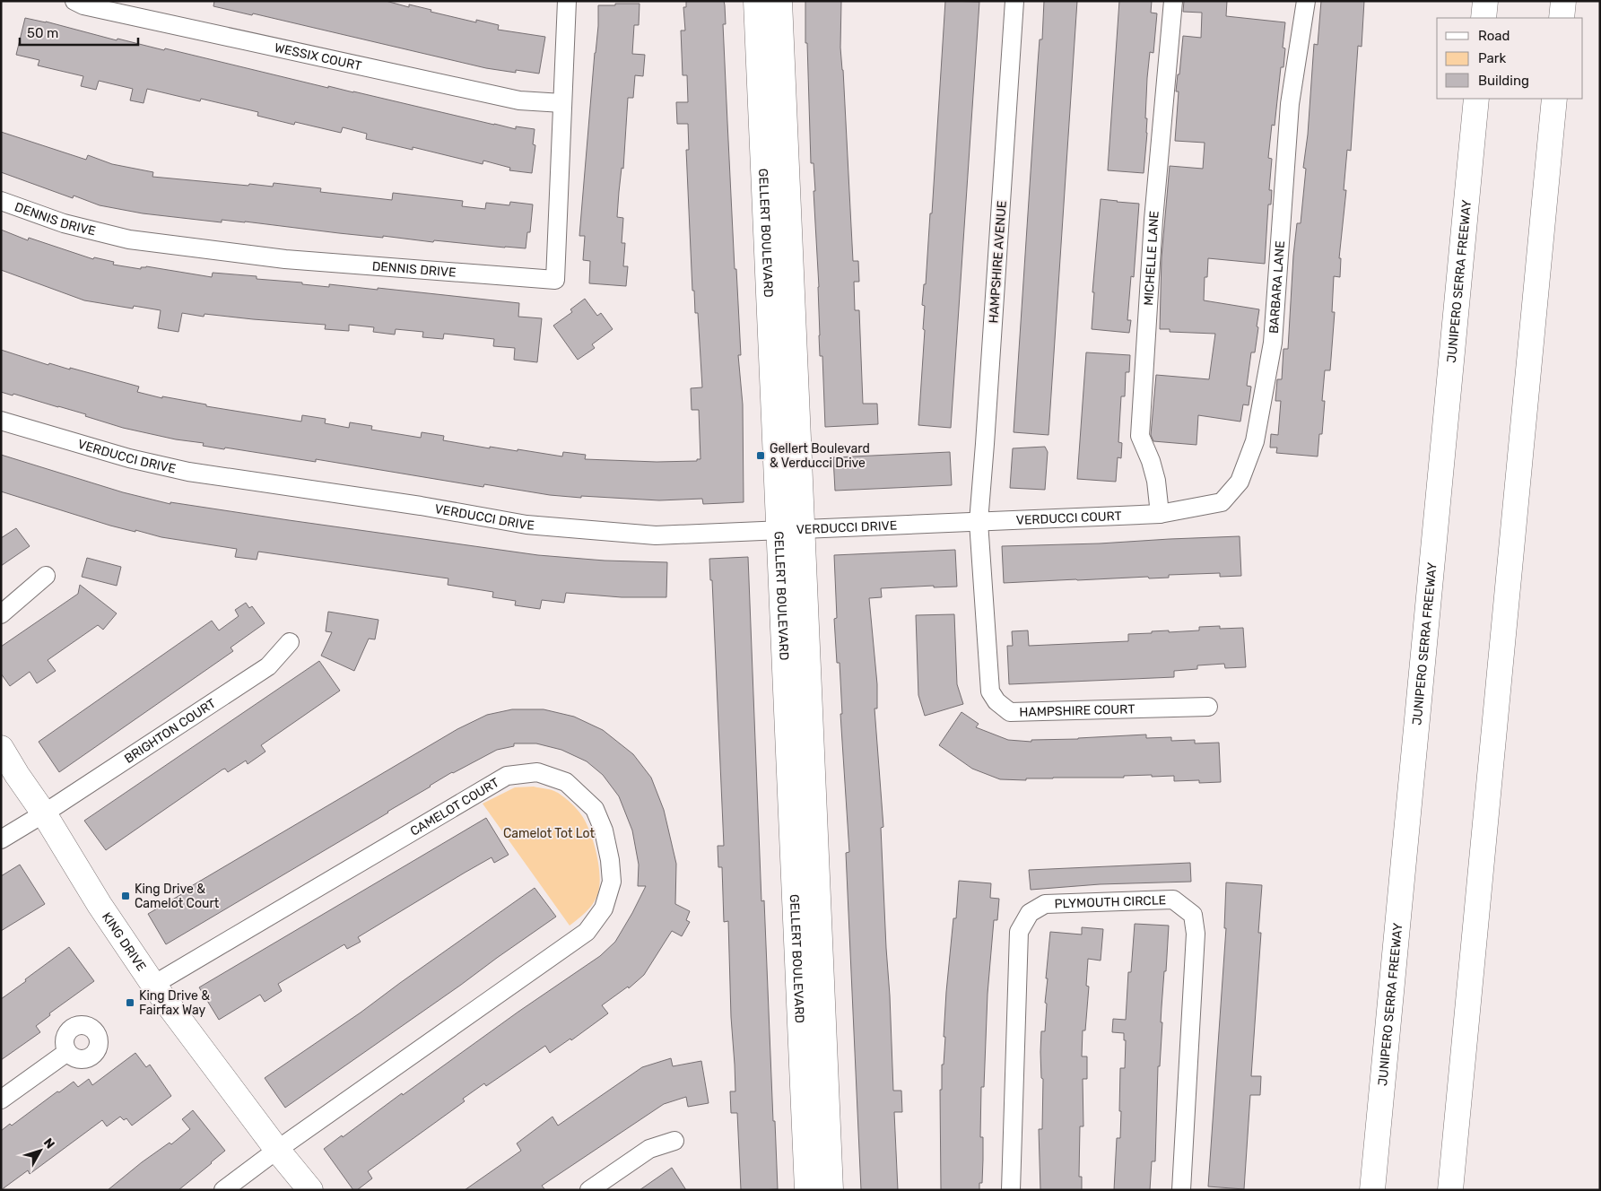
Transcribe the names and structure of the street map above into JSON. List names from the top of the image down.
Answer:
{
  "streets": {
    "main road": ["GELLERT BOULEVARD", "JUNIPERO SERRA FREEWAY", "KING DRIVE"],
    "street": [
      "WESSIX COURT",
      "DENNIS DRIVE",
      "MICHELLE LANE",
      "HAMPSHIRE AVENUE",
      "BARBARA LANE",
      "VERDUCCI DRIVE",
      "VERDUCCI COURT",
      "HAMPSHIRE COURT",
      "BRIGHTON COURT",
      "CAMELOT COURT",
      "PLYMOUTH CIRCLE"
    ]
  },
  "crossings": [
    ["WESSIX COURT", "DENNIS DRIVE"],
    ["GELLERT BOULEVARD", "VERDUCCI DRIVE"],
    ["MICHELLE LANE", "BARBARA LANE"],
    ["MICHELLE LANE", "VERDUCCI COURT"],
    ["HAMPSHIRE AVENUE", "VERDUCCI DRIVE"],
    ["HAMPSHIRE AVENUE", "VERDUCCI COURT"],
    ["HAMPSHIRE AVENUE", "HAMPSHIRE COURT"],
    ["BARBARA LANE", "VERDUCCI COURT"],
    ["VERDUCCI DRIVE", "VERDUCCI COURT"],
    ["VERDUCCI DRIVE", "HAMPSHIRE COURT"],
    ["VERDUCCI COURT", "HAMPSHIRE COURT"],
    ["BRIGHTON COURT", "KING DRIVE"],
    ["CAMELOT COURT", "KING DRIVE"]
  ],
  "parks": ["Camelot Tot Lot"],
  "places": {
    "transit": ["Gellert Boulevard & Verducci Drive", "King Drive & Camelot Court", "King Drive & Fairfax Way"]
  },
  "legend": ["Road", "Park", "Building"],
  "scale_bar": "50 m",
  "north": "top right"
}
